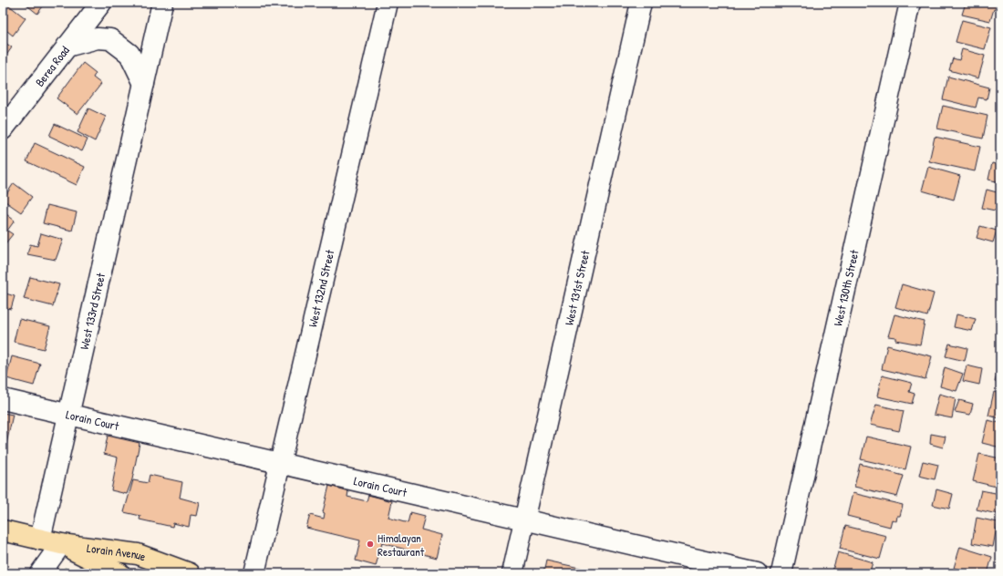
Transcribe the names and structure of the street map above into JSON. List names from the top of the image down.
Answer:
{
  "streets": {
    "main road": ["Lorain Avenue"],
    "street": [
      "Berea Road",
      "West 132nd Street",
      "West 131st Street",
      "West 130th Street",
      "West 133rd Street",
      "Lorain Court"
    ]
  },
  "crossings": [
    ["West 132nd Street", "Lorain Court"],
    ["West 131st Street", "Lorain Court"],
    ["West 133rd Street", "Lorain Court"],
    ["West 133rd Street", "Lorain Avenue"]
  ],
  "places": ["Himalayan Restaurant"]
}
